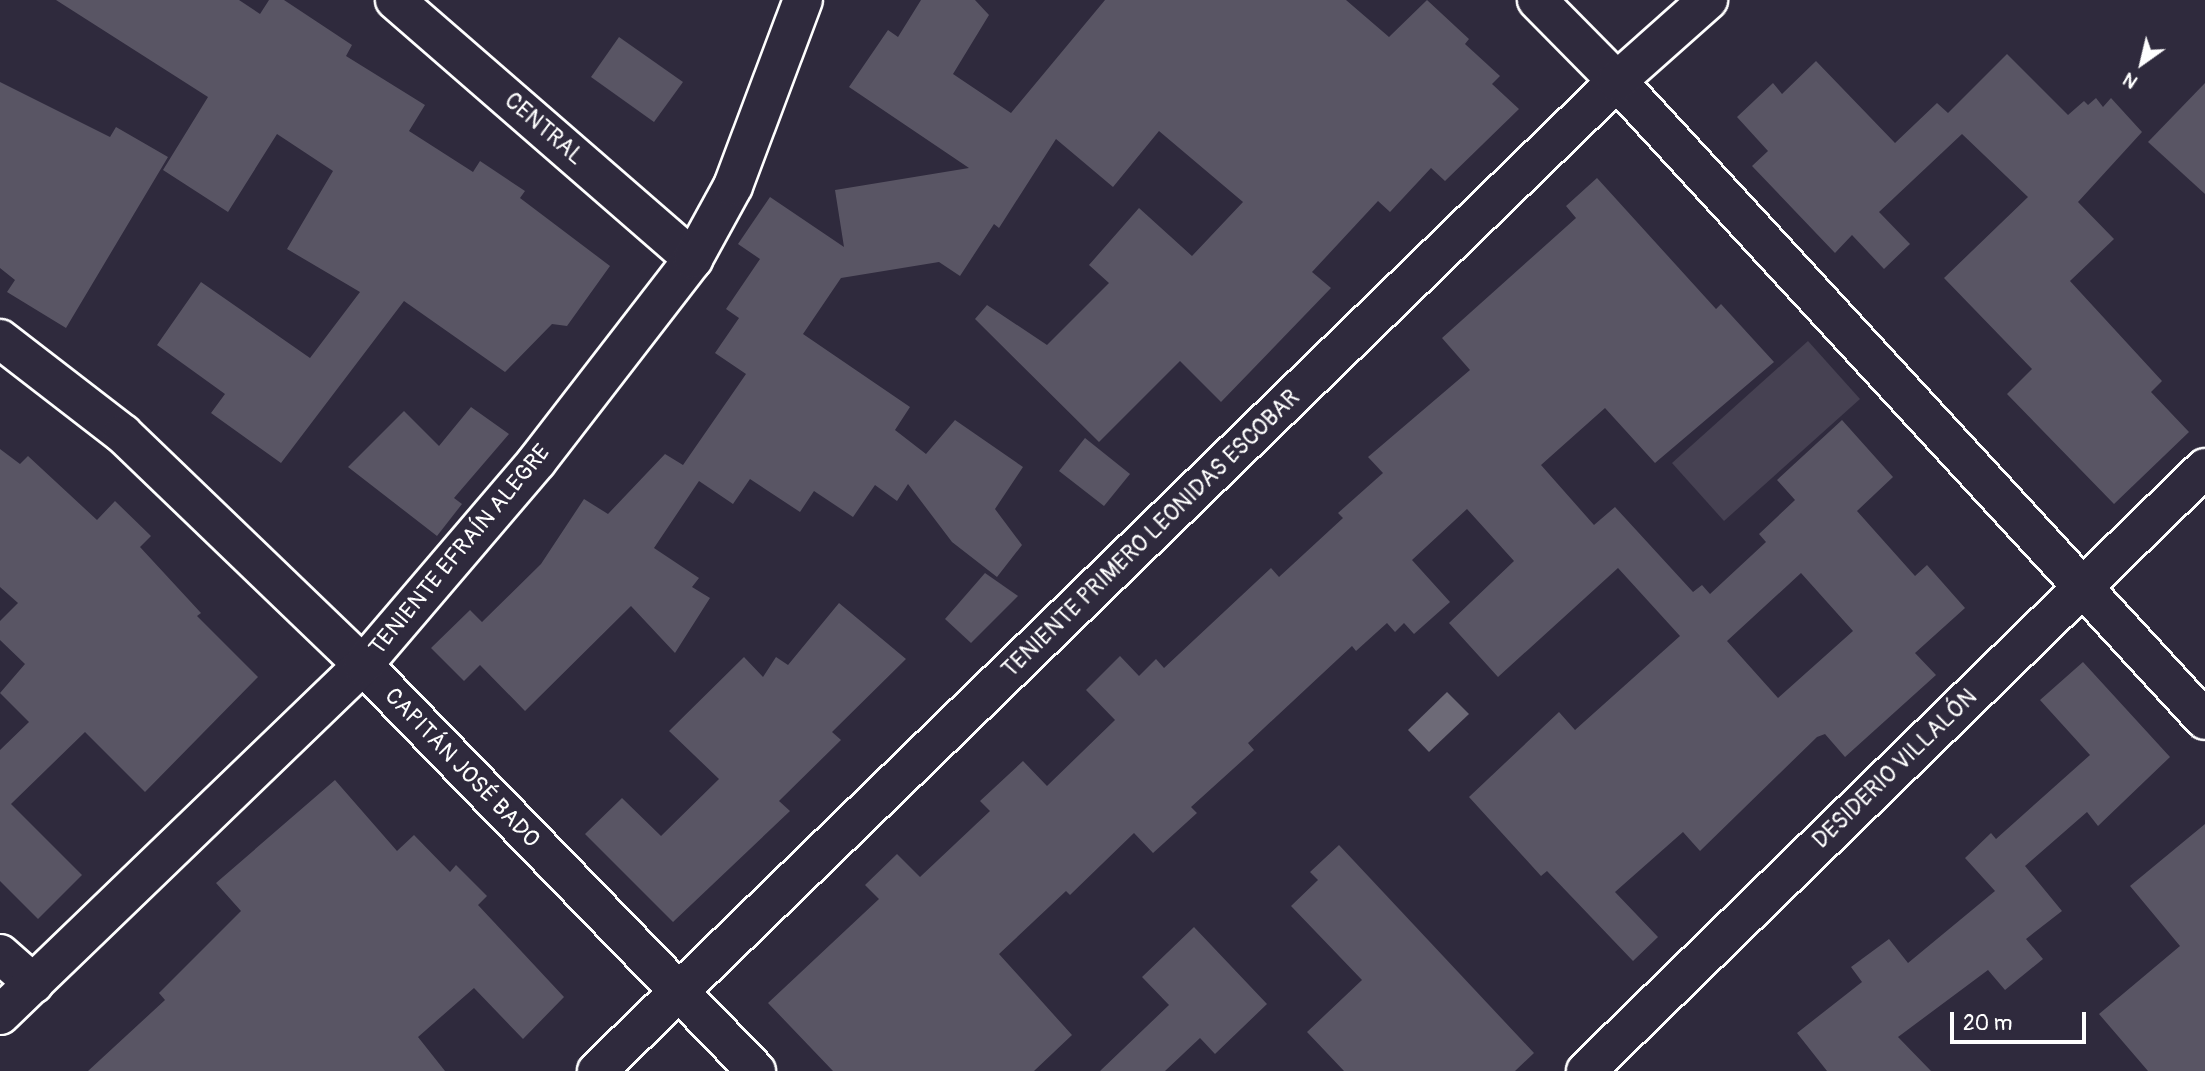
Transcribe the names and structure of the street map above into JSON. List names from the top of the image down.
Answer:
{
  "streets": {
    "street": [
      "CENTRAL",
      "TENIENTE PRIMERO LEONIDAS ESCOBAR",
      "TENIENTE EFRAÍN ALEGRE",
      "CAPITÁN JOSÉ BADO",
      "DESIDERIO VILLALÓN"
    ]
  },
  "crossings": [
    ["CENTRAL", "TENIENTE EFRAÍN ALEGRE"],
    ["TENIENTE PRIMERO LEONIDAS ESCOBAR", "CAPITÁN JOSÉ BADO"],
    ["TENIENTE EFRAÍN ALEGRE", "CAPITÁN JOSÉ BADO"]
  ],
  "scale_bar": "20 m",
  "north": "bottom left"
}
